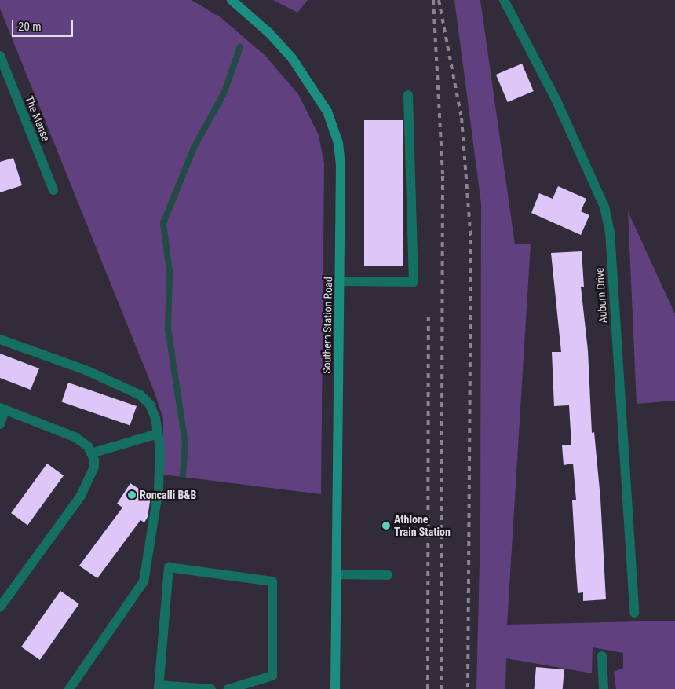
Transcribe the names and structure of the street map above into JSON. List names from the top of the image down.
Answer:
{
  "streets": {
    "street": ["The Manse", "Auburn Drive", "Southern Station Road"]
  },
  "places": ["Roncalli B&B", "Athlone Train Station"],
  "scale_bar": "20 m"
}
